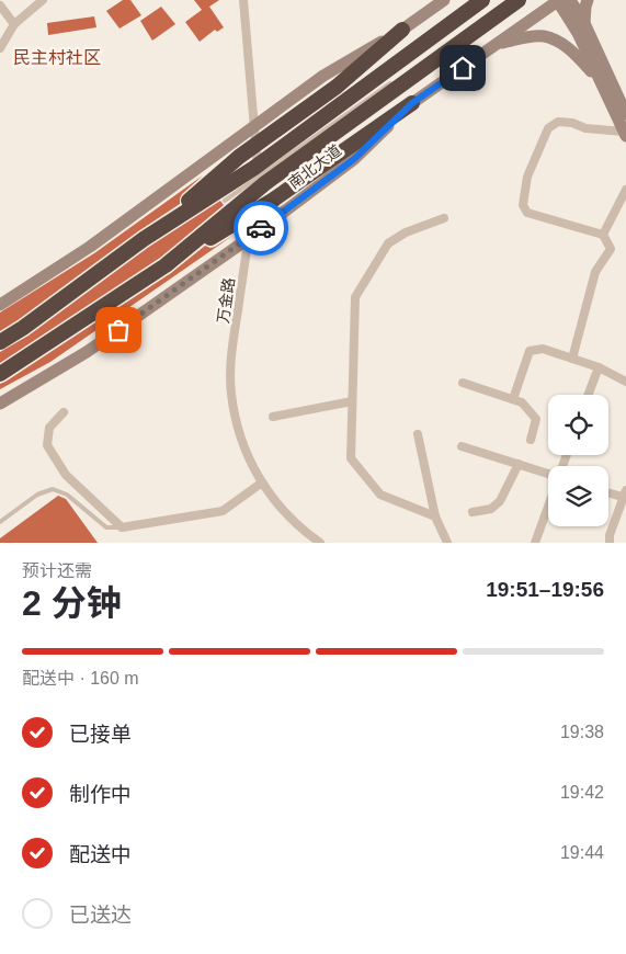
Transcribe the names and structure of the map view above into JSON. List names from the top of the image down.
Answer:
{
  "streets": {
    "highway": ["南北大道"],
    "street": ["万金路"]
  },
  "districts": ["民主村社区"],
  "page": {
    "heading": ["2 分钟", "预计还需", "19:51–19:56"],
    "bar": "配送中 · 160 m",
    "list": [
      ["已接单", "19:38"],
      ["制作中", "19:42"],
      ["配送中", "19:44"],
      "已送达"
    ]
  }
}
